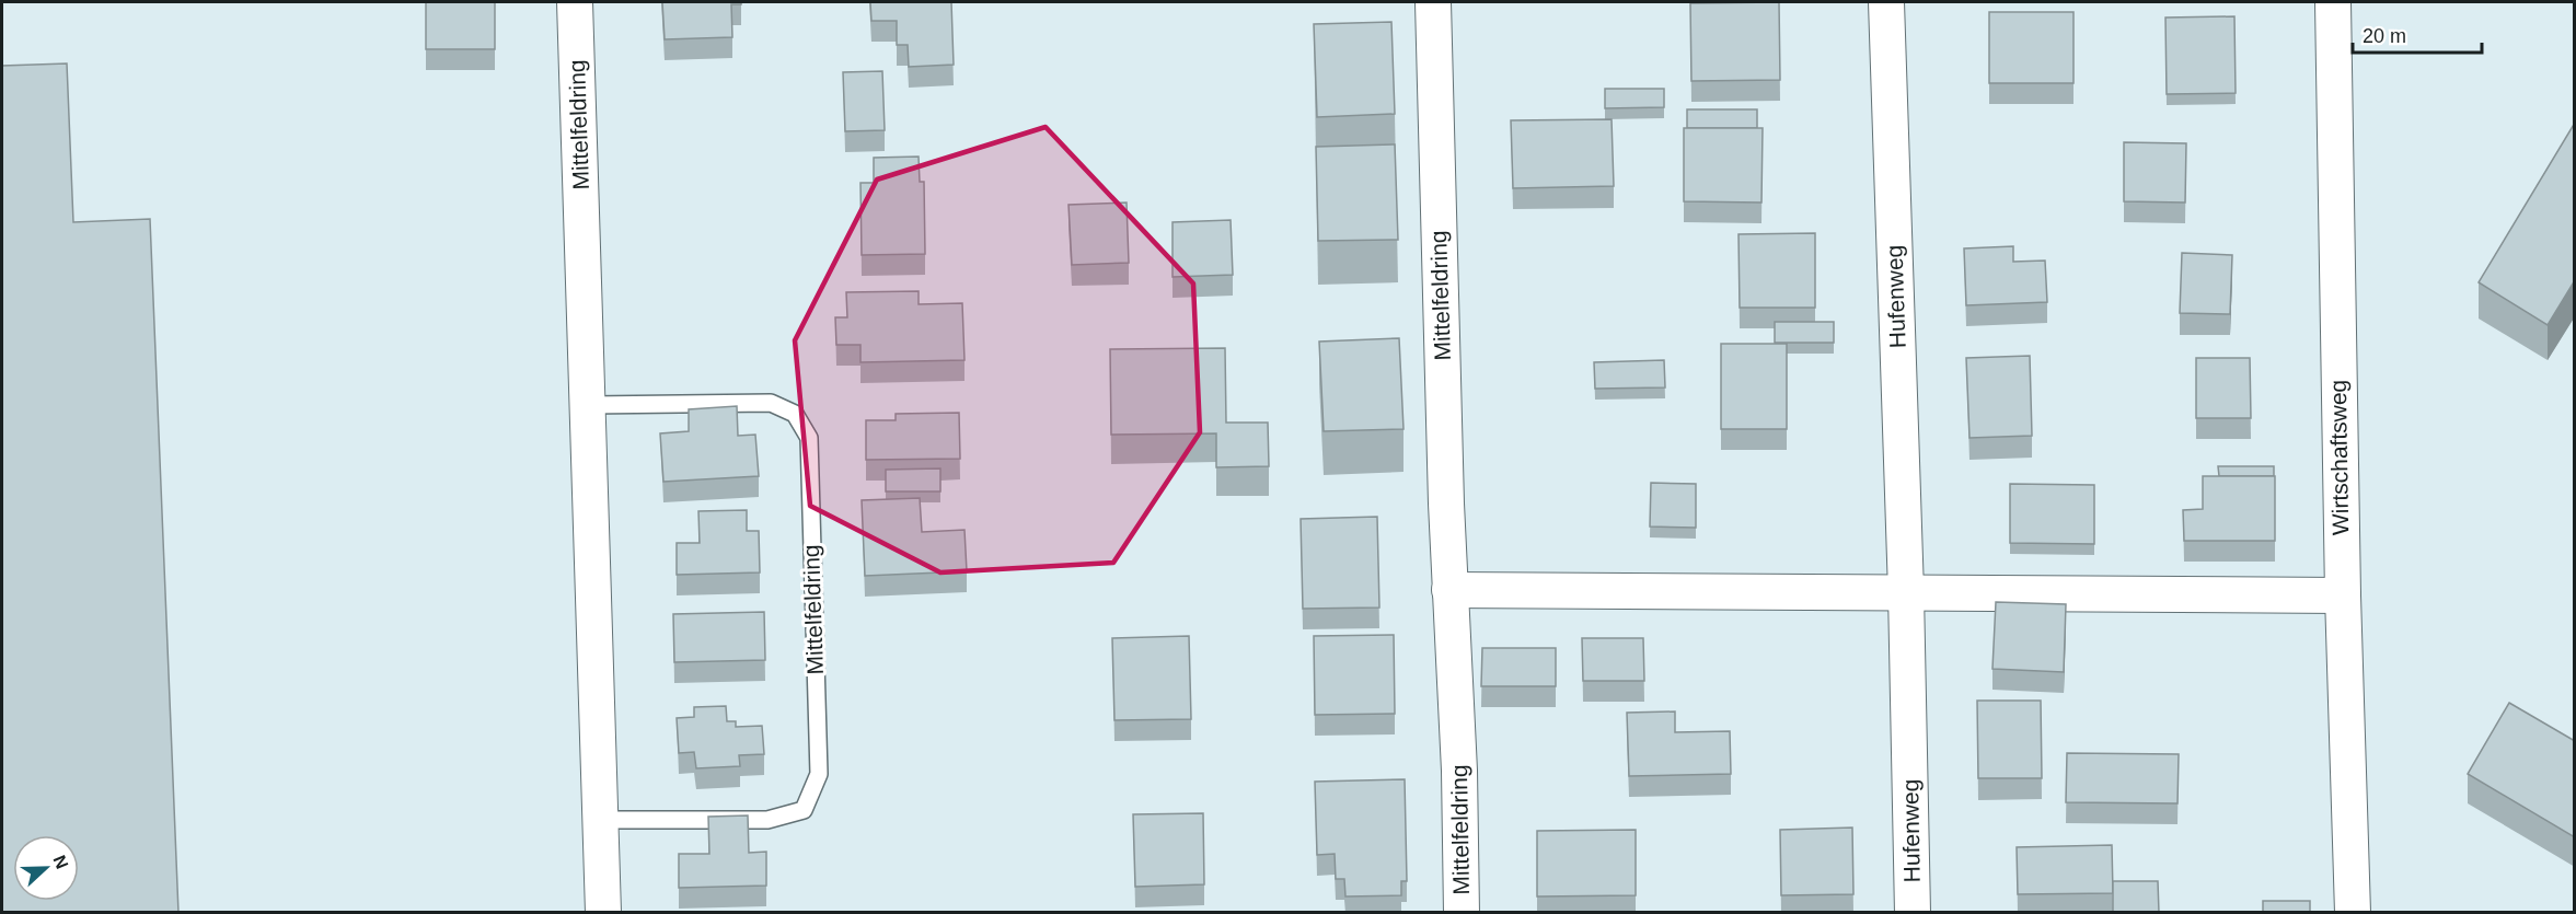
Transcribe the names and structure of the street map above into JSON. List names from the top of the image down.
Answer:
{
  "streets": {
    "street": ["Mittelfeldring", "Hufenweg", "Wirtschaftsweg"]
  },
  "scale_bar": "20 m",
  "north": "right"
}
